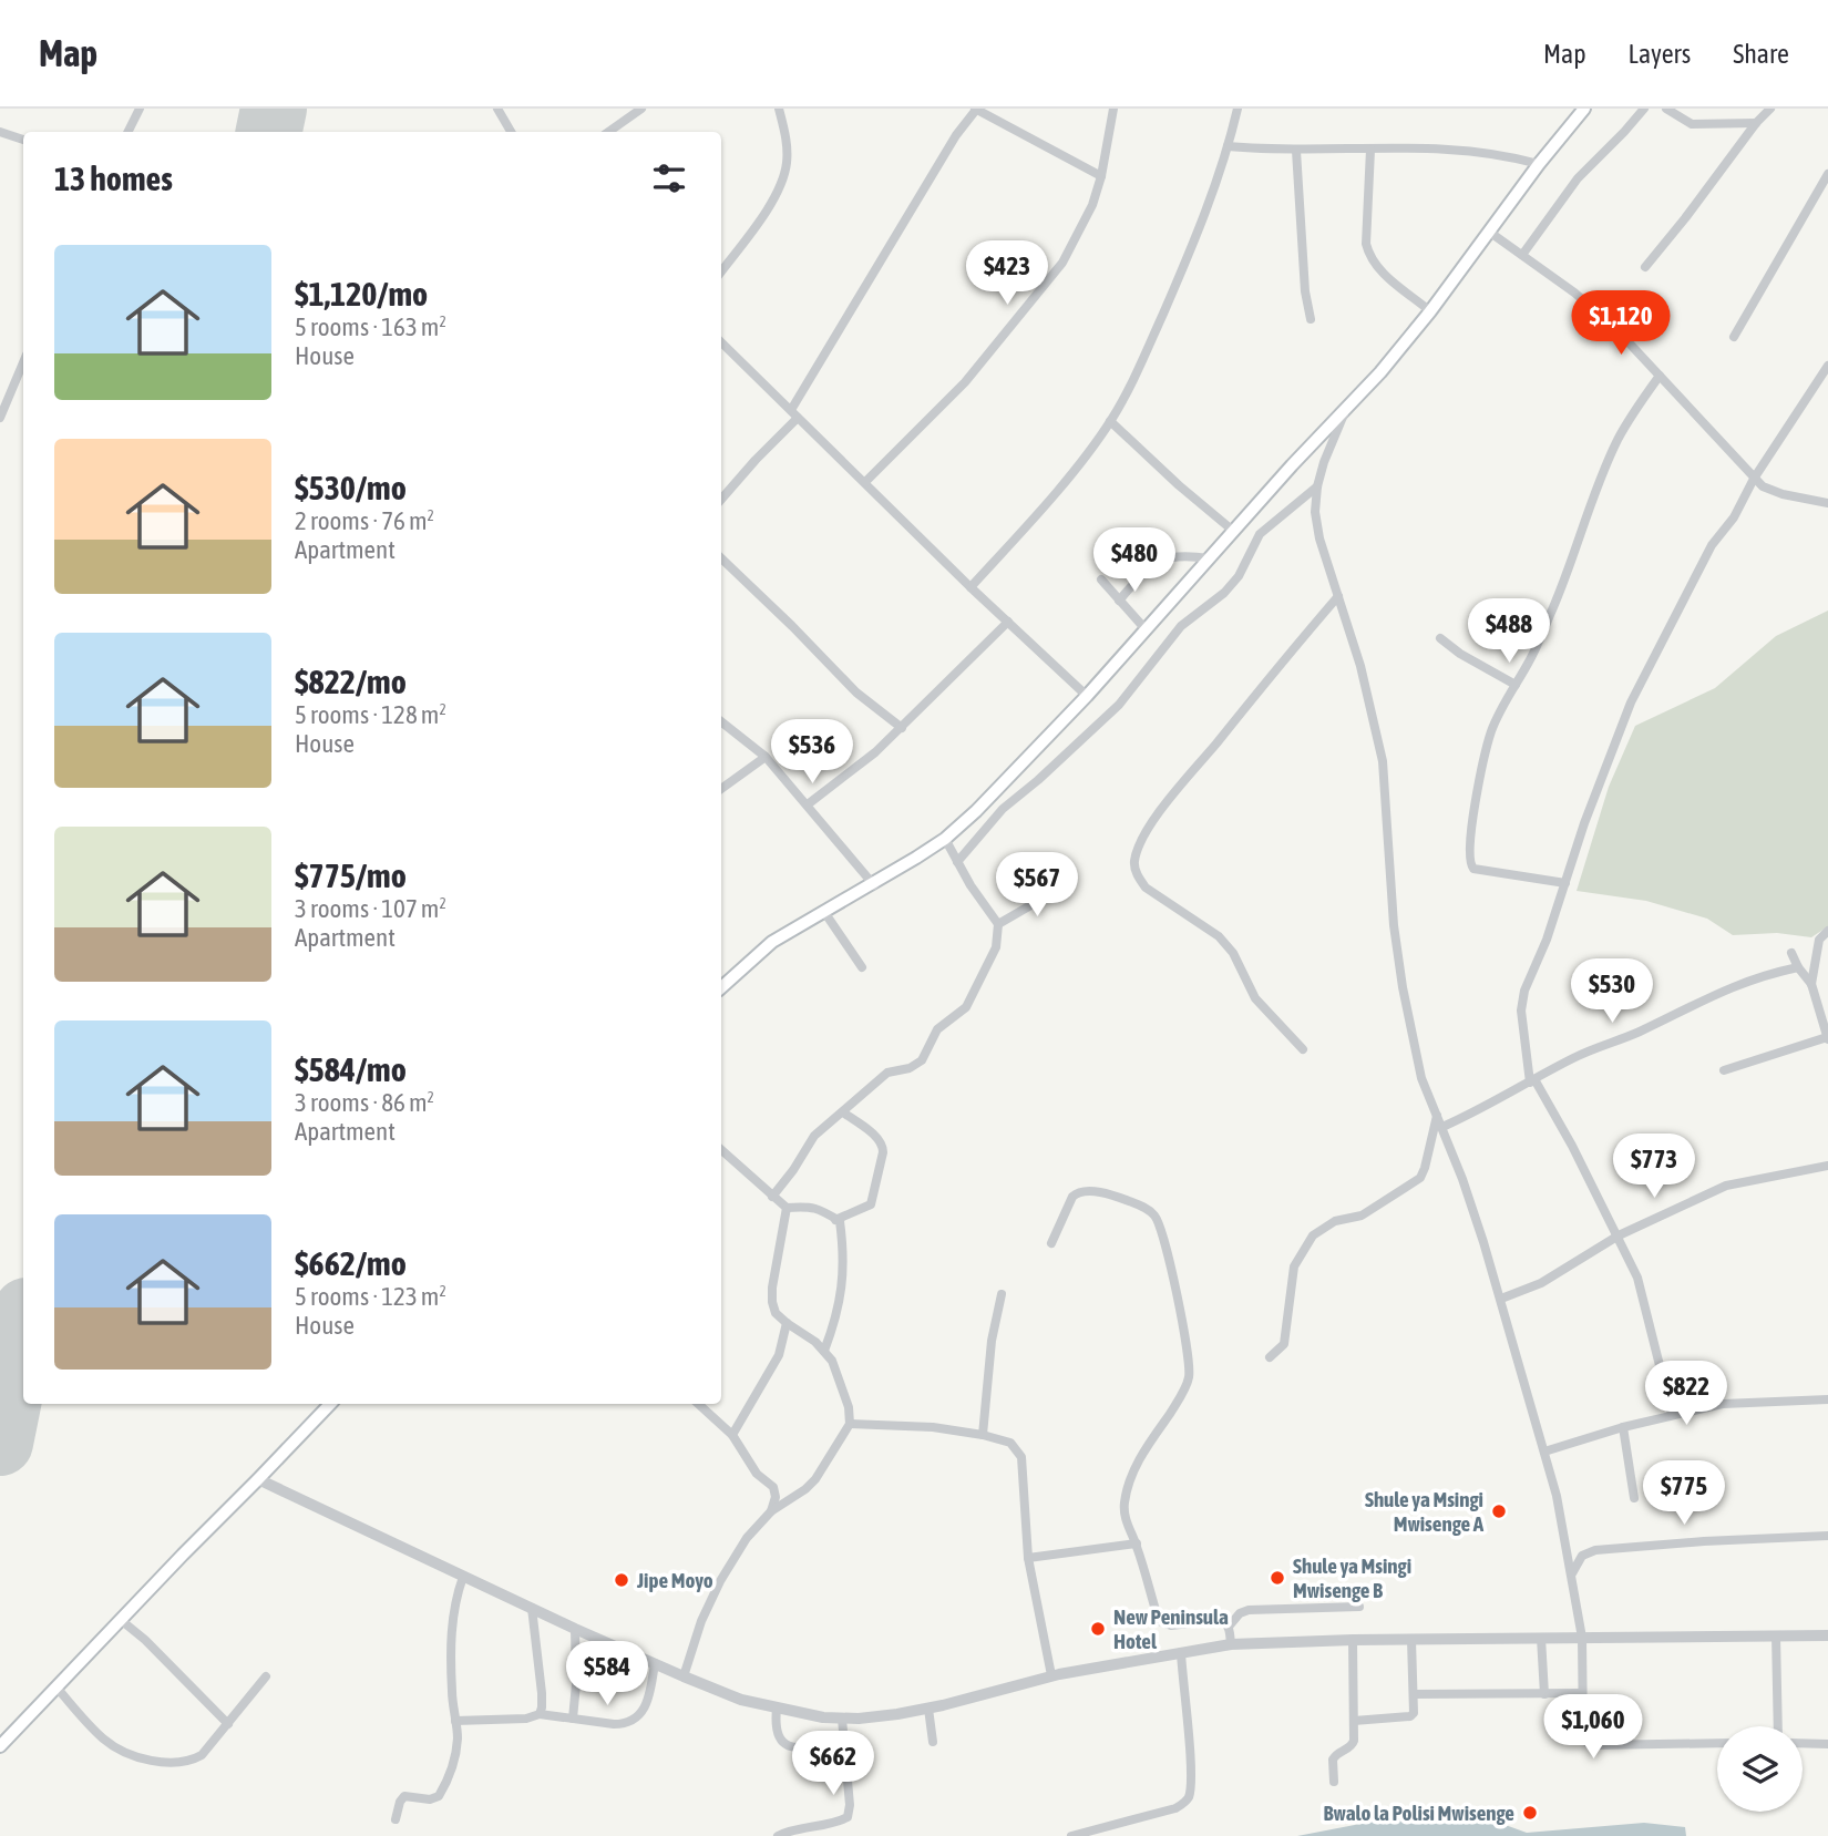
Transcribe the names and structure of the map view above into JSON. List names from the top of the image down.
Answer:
{
  "places": [
    "Shule ya Msingi Mwisenge A",
    "Shule ya Msingi Mwisenge B",
    "Jipe Moyo",
    "New Peninsula Hotel",
    "Bwalo la Polisi Mwisenge"
  ],
  "page": {
    "header": "Map",
    "nav": ["Map", "Layers", "Share"],
    "heading": "13 homes",
    "list": [
      {
        "name": "$1,120/mo",
        "note": "5 rooms · 163 m² · House"
      },
      {
        "name": "$530/mo",
        "note": "2 rooms · 76 m² · Apartment"
      },
      {
        "name": "$822/mo",
        "note": "5 rooms · 128 m² · House"
      },
      {
        "name": "$775/mo",
        "note": "3 rooms · 107 m² · Apartment"
      },
      {
        "name": "$584/mo",
        "note": "3 rooms · 86 m² · Apartment"
      },
      {
        "name": "$662/mo",
        "note": "5 rooms · 123 m² · House"
      }
    ],
    "price": [
      "$423",
      "$1,120",
      "$480",
      "$488",
      "$536",
      "$567",
      "$530",
      "$773",
      "$822",
      "$775",
      "$584",
      "$1,060",
      "$662"
    ]
  }
}
